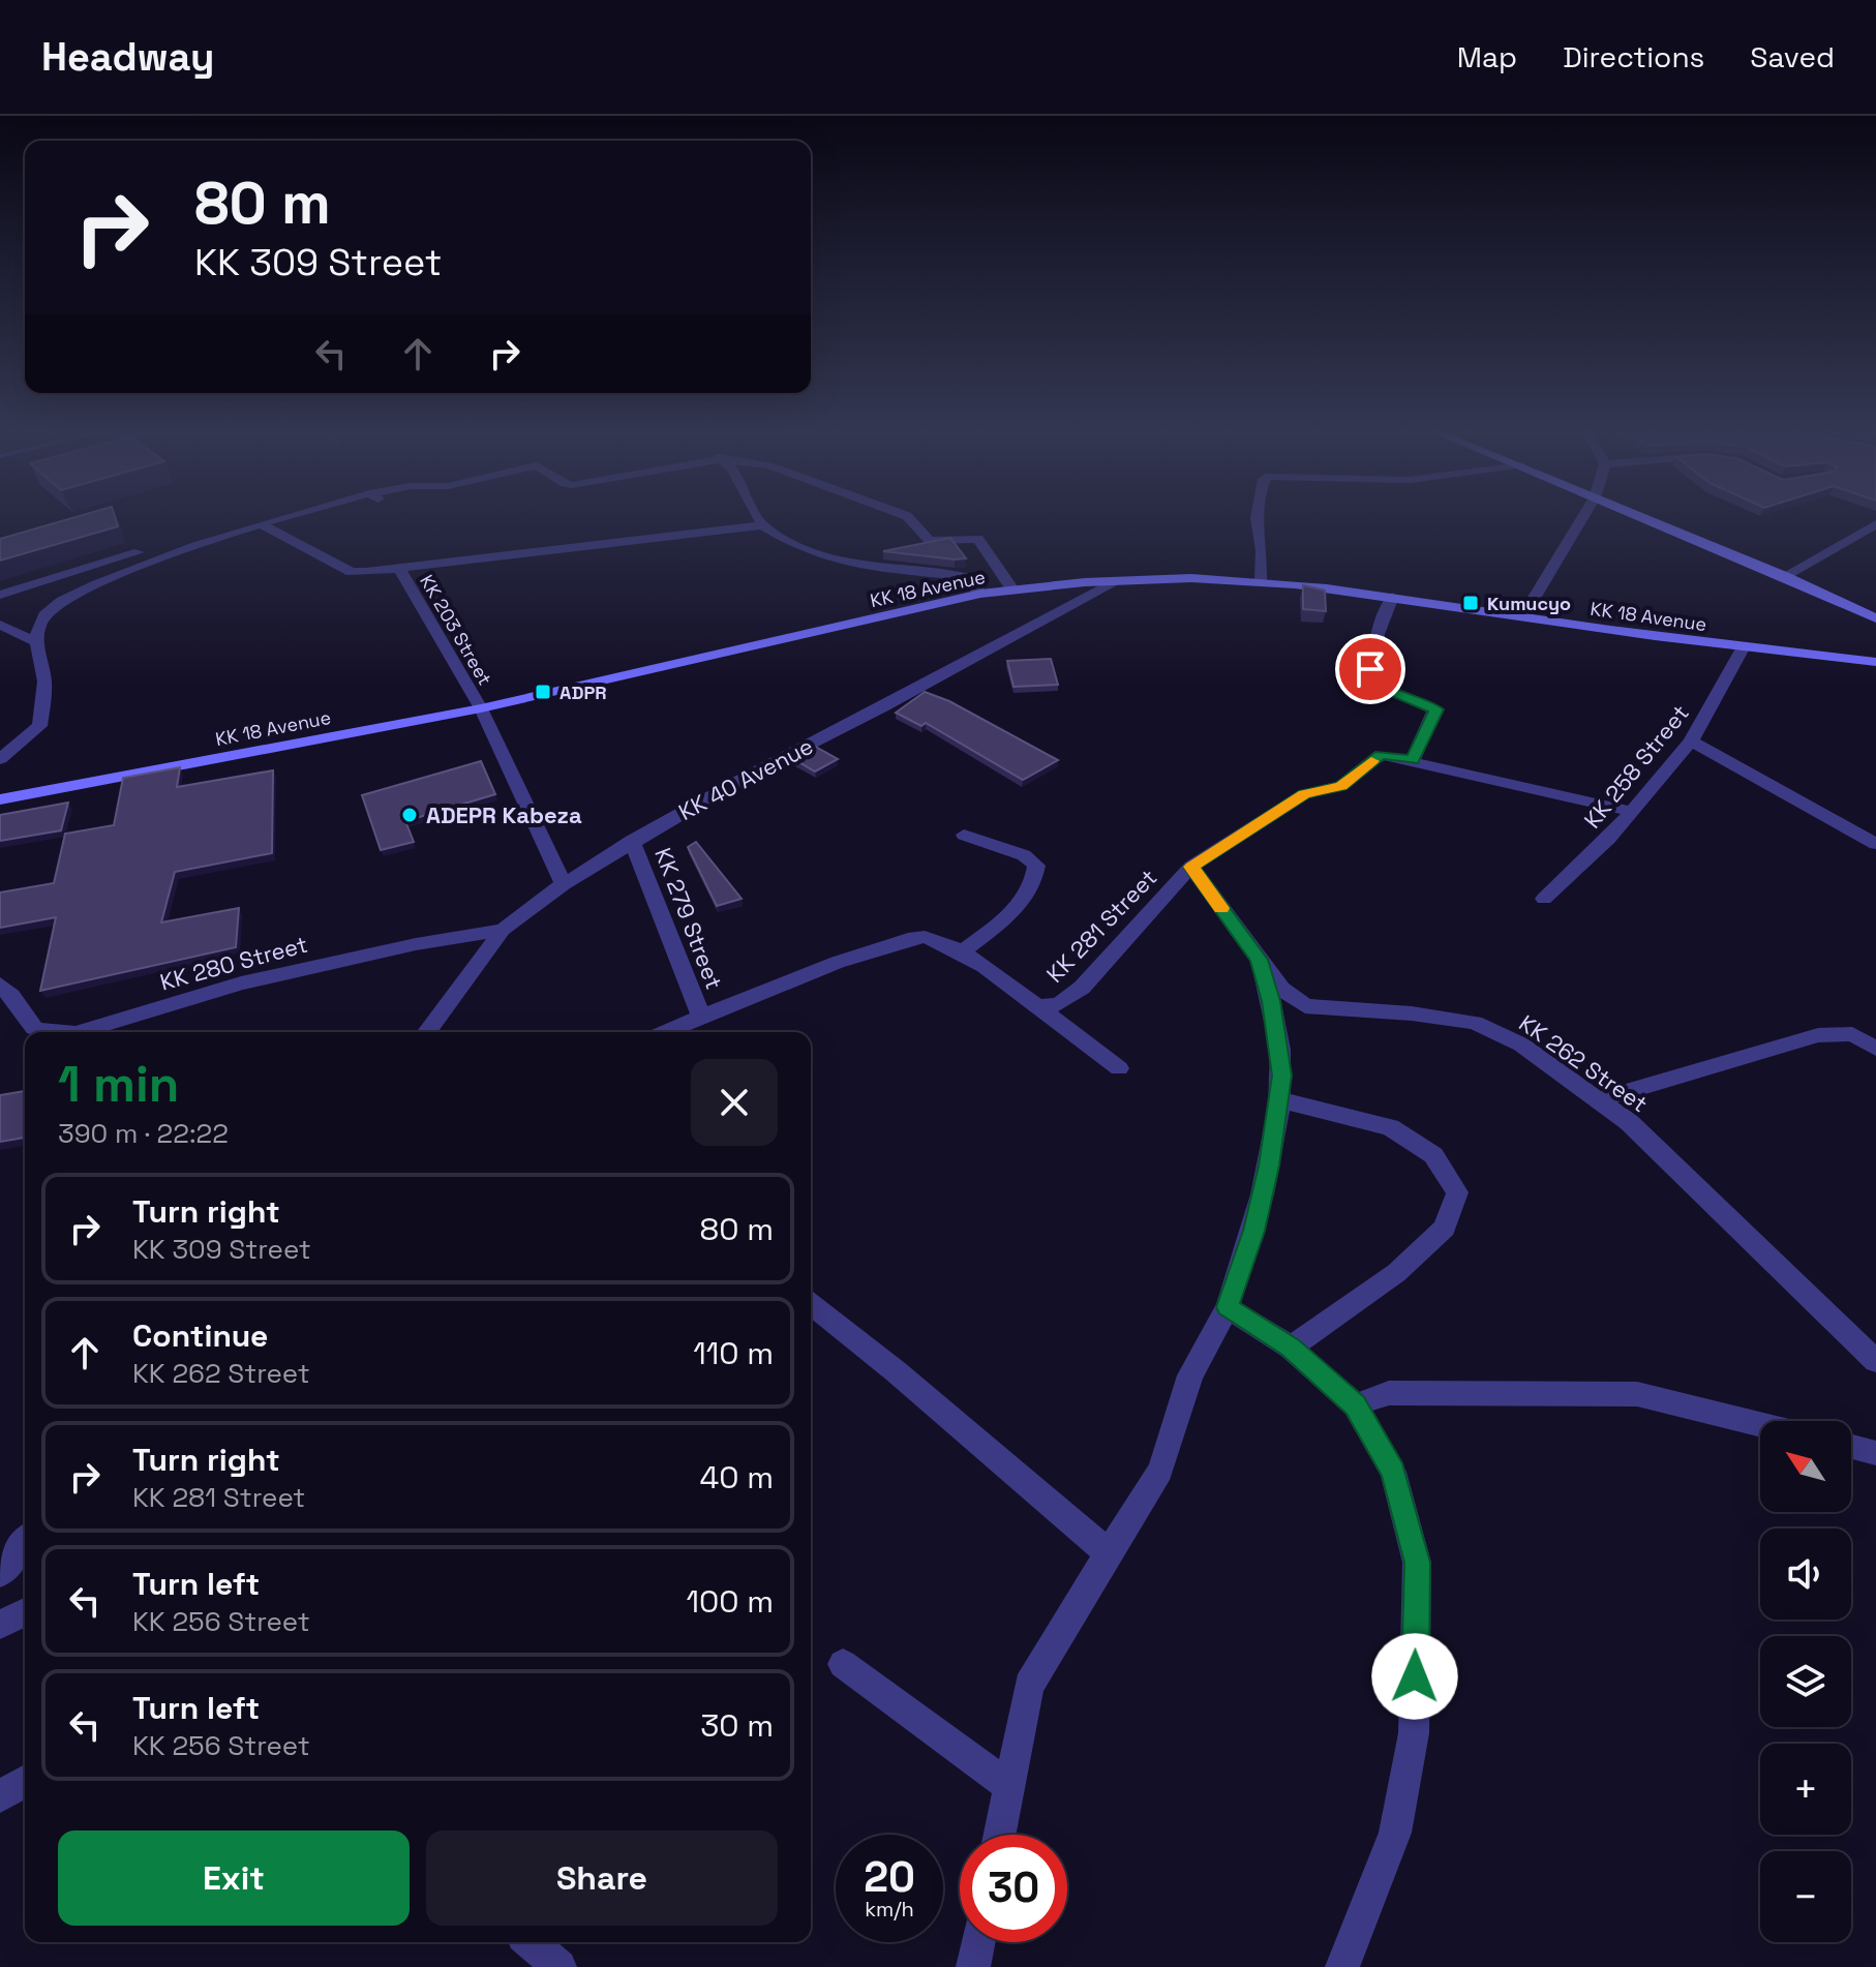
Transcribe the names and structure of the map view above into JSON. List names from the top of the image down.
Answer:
{
  "streets": {
    "main road": ["KK 18 Avenue"],
    "street": [
      "KK 203 Street",
      "KK 258 Street",
      "KK 40 Avenue",
      "KK 279 Street",
      "KK 281 Street",
      "KK 280 Street",
      "KK 262 Street"
    ]
  },
  "crossings": [
    ["KK 18 Avenue", "KK 203 Street"],
    ["KK 18 Avenue", "KK 258 Street"],
    ["KK 18 Avenue", "KK 40 Avenue"],
    ["KK 203 Street", "KK 40 Avenue"],
    ["KK 258 Street", "KK 281 Street"],
    ["KK 40 Avenue", "KK 279 Street"],
    ["KK 40 Avenue", "KK 280 Street"],
    ["KK 279 Street", "KK 281 Street"],
    ["KK 281 Street", "KK 262 Street"]
  ],
  "places": {
    "transit": ["Kumucyo", "ADPR"],
    "other": ["ADEPR Kabeza"]
  },
  "north": "top left",
  "page": {
    "header": "Headway",
    "nav": ["Map", "Directions", "Saved"],
    "turn": ["80 m", "KK 309 Street"],
    "heading": ["1 min", "390 m · 22:22"],
    "list": [
      {
        "name": "Turn right",
        "note": "KK 309 Street",
        "value": "80 m"
      },
      {
        "name": "Continue",
        "note": "KK 262 Street",
        "value": "110 m"
      },
      {
        "name": "Turn right",
        "note": "KK 281 Street",
        "value": "40 m"
      },
      {
        "name": "Turn left",
        "note": "KK 256 Street",
        "value": "100 m"
      },
      {
        "name": "Turn left",
        "note": "KK 256 Street",
        "value": "30 m"
      }
    ],
    "map_buttons": ["+", "−"],
    "buttons": ["Exit", "Share"],
    "speed": "20 km/h",
    "limit": "30"
  }
}
